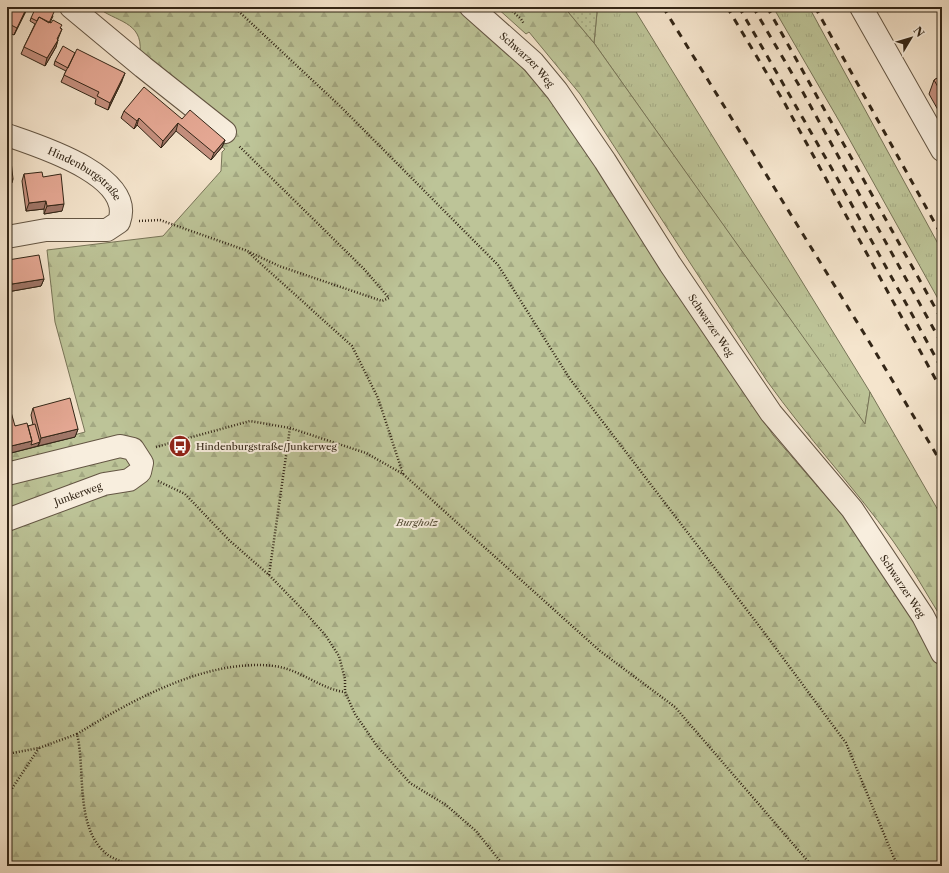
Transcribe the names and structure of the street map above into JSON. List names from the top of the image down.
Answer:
{
  "streets": {
    "street": ["Schwarzer Weg", "Hindenburgstraße", "Junkerweg"]
  },
  "parks": ["Burgholz"],
  "places": {
    "bus stop": ["Hindenburgstraße/Junkerweg"]
  },
  "north": "top right"
}
